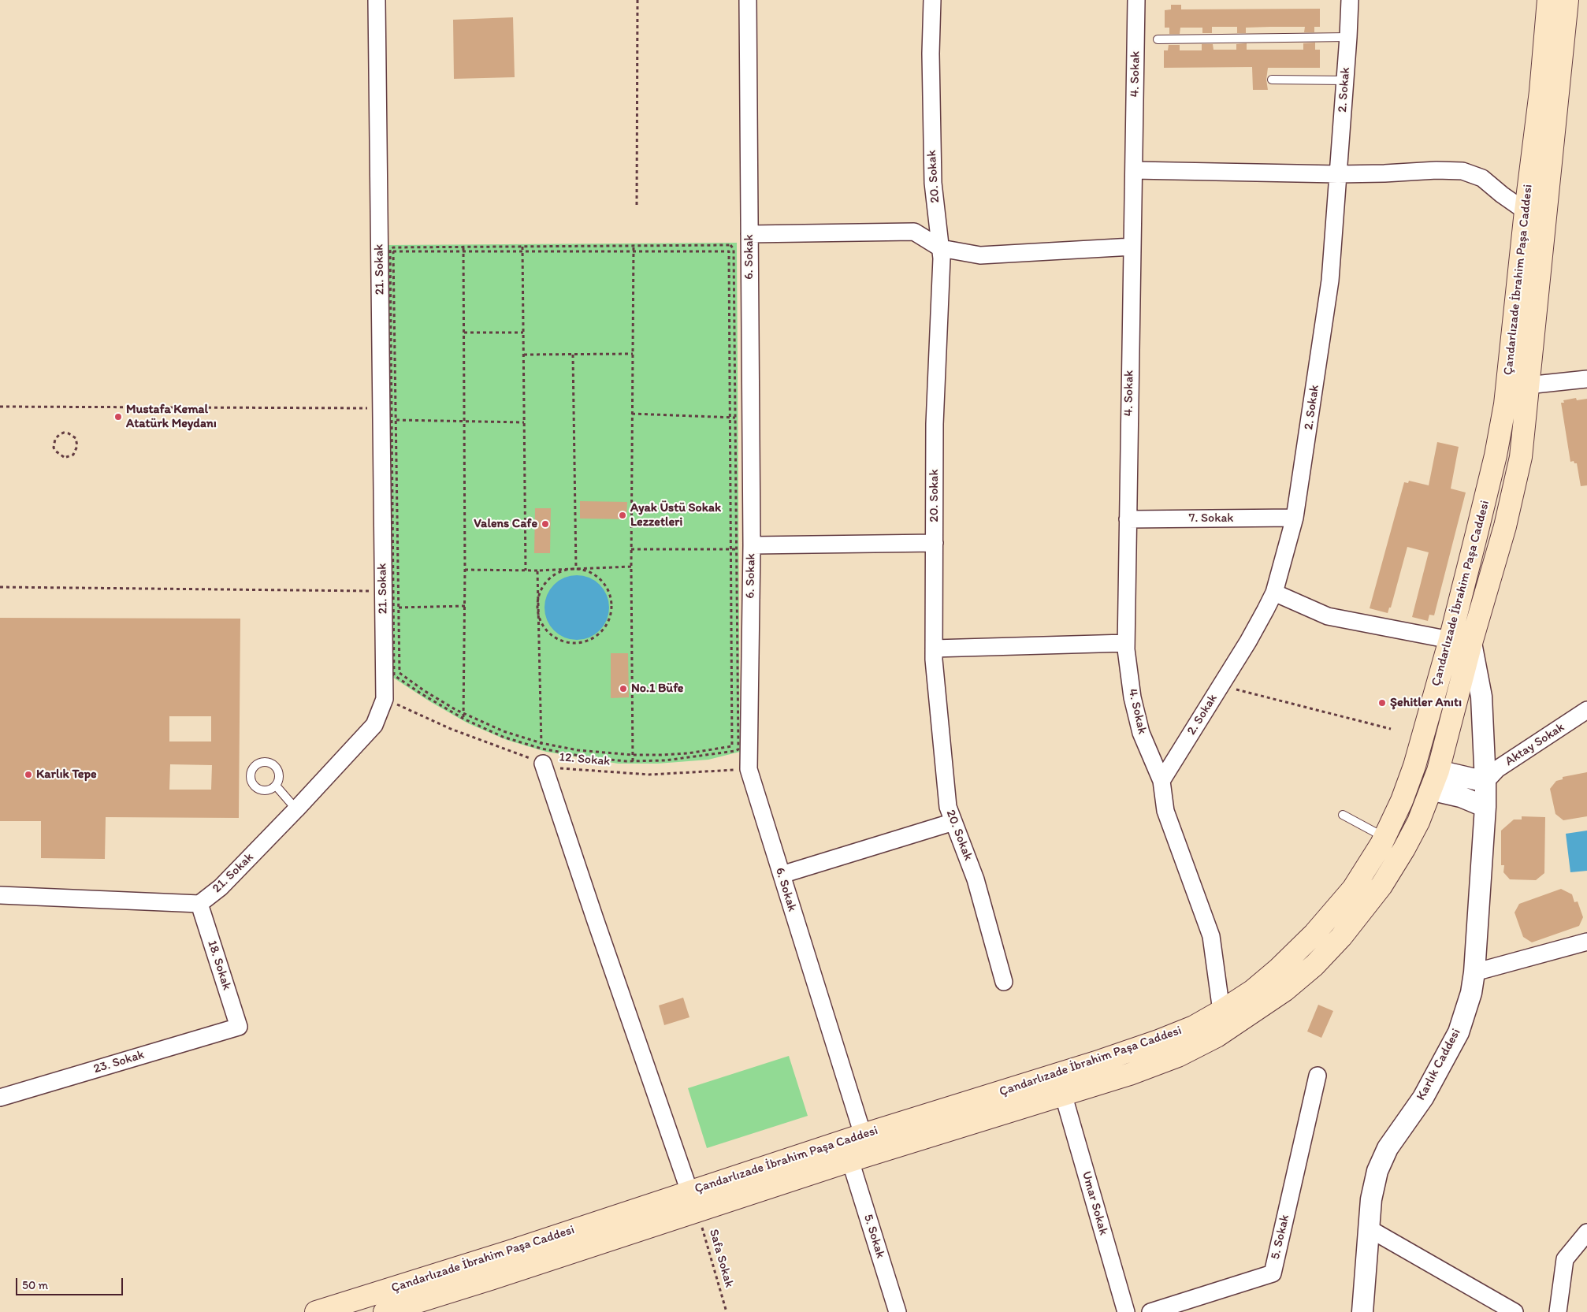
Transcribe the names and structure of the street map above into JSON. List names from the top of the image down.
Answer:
{
  "streets": {
    "main road": ["Çandarlızade İbrahim Paşa Caddesi"],
    "street": [
      "4. Sokak",
      "2. Sokak",
      "20. Sokak",
      "6. Sokak",
      "21. Sokak",
      "7. Sokak",
      "Aktay Sokak",
      "18. Sokak",
      "23. Sokak",
      "Karlık Caddesi",
      "Umar Sokak",
      "5. Sokak"
    ],
    "path": ["12. Sokak", "Safa Sokak"]
  },
  "crossings": [
    ["4. Sokak", "2. Sokak"],
    ["4. Sokak", "Çandarlızade İbrahim Paşa Caddesi"],
    ["4. Sokak", "7. Sokak"],
    ["2. Sokak", "7. Sokak"],
    ["6. Sokak", "Çandarlızade İbrahim Paşa Caddesi"],
    ["6. Sokak", "12. Sokak"],
    ["21. Sokak", "12. Sokak"],
    ["21. Sokak", "18. Sokak"],
    ["Çandarlızade İbrahim Paşa Caddesi", "Karlık Caddesi"],
    ["Çandarlızade İbrahim Paşa Caddesi", "Umar Sokak"],
    ["Çandarlızade İbrahim Paşa Caddesi", "5. Sokak"],
    ["Çandarlızade İbrahim Paşa Caddesi", "Safa Sokak"],
    ["Aktay Sokak", "Karlık Caddesi"],
    ["18. Sokak", "23. Sokak"]
  ],
  "places": [
    "Mustafa Kemal Atatürk Meydanı",
    "Ayak Üstü Sokak Lezzetleri",
    "Valens Cafe",
    "No.1 Büfe",
    "Şehitler Anıtı",
    "Karlık Tepe"
  ],
  "scale_bar": "50 m"
}
